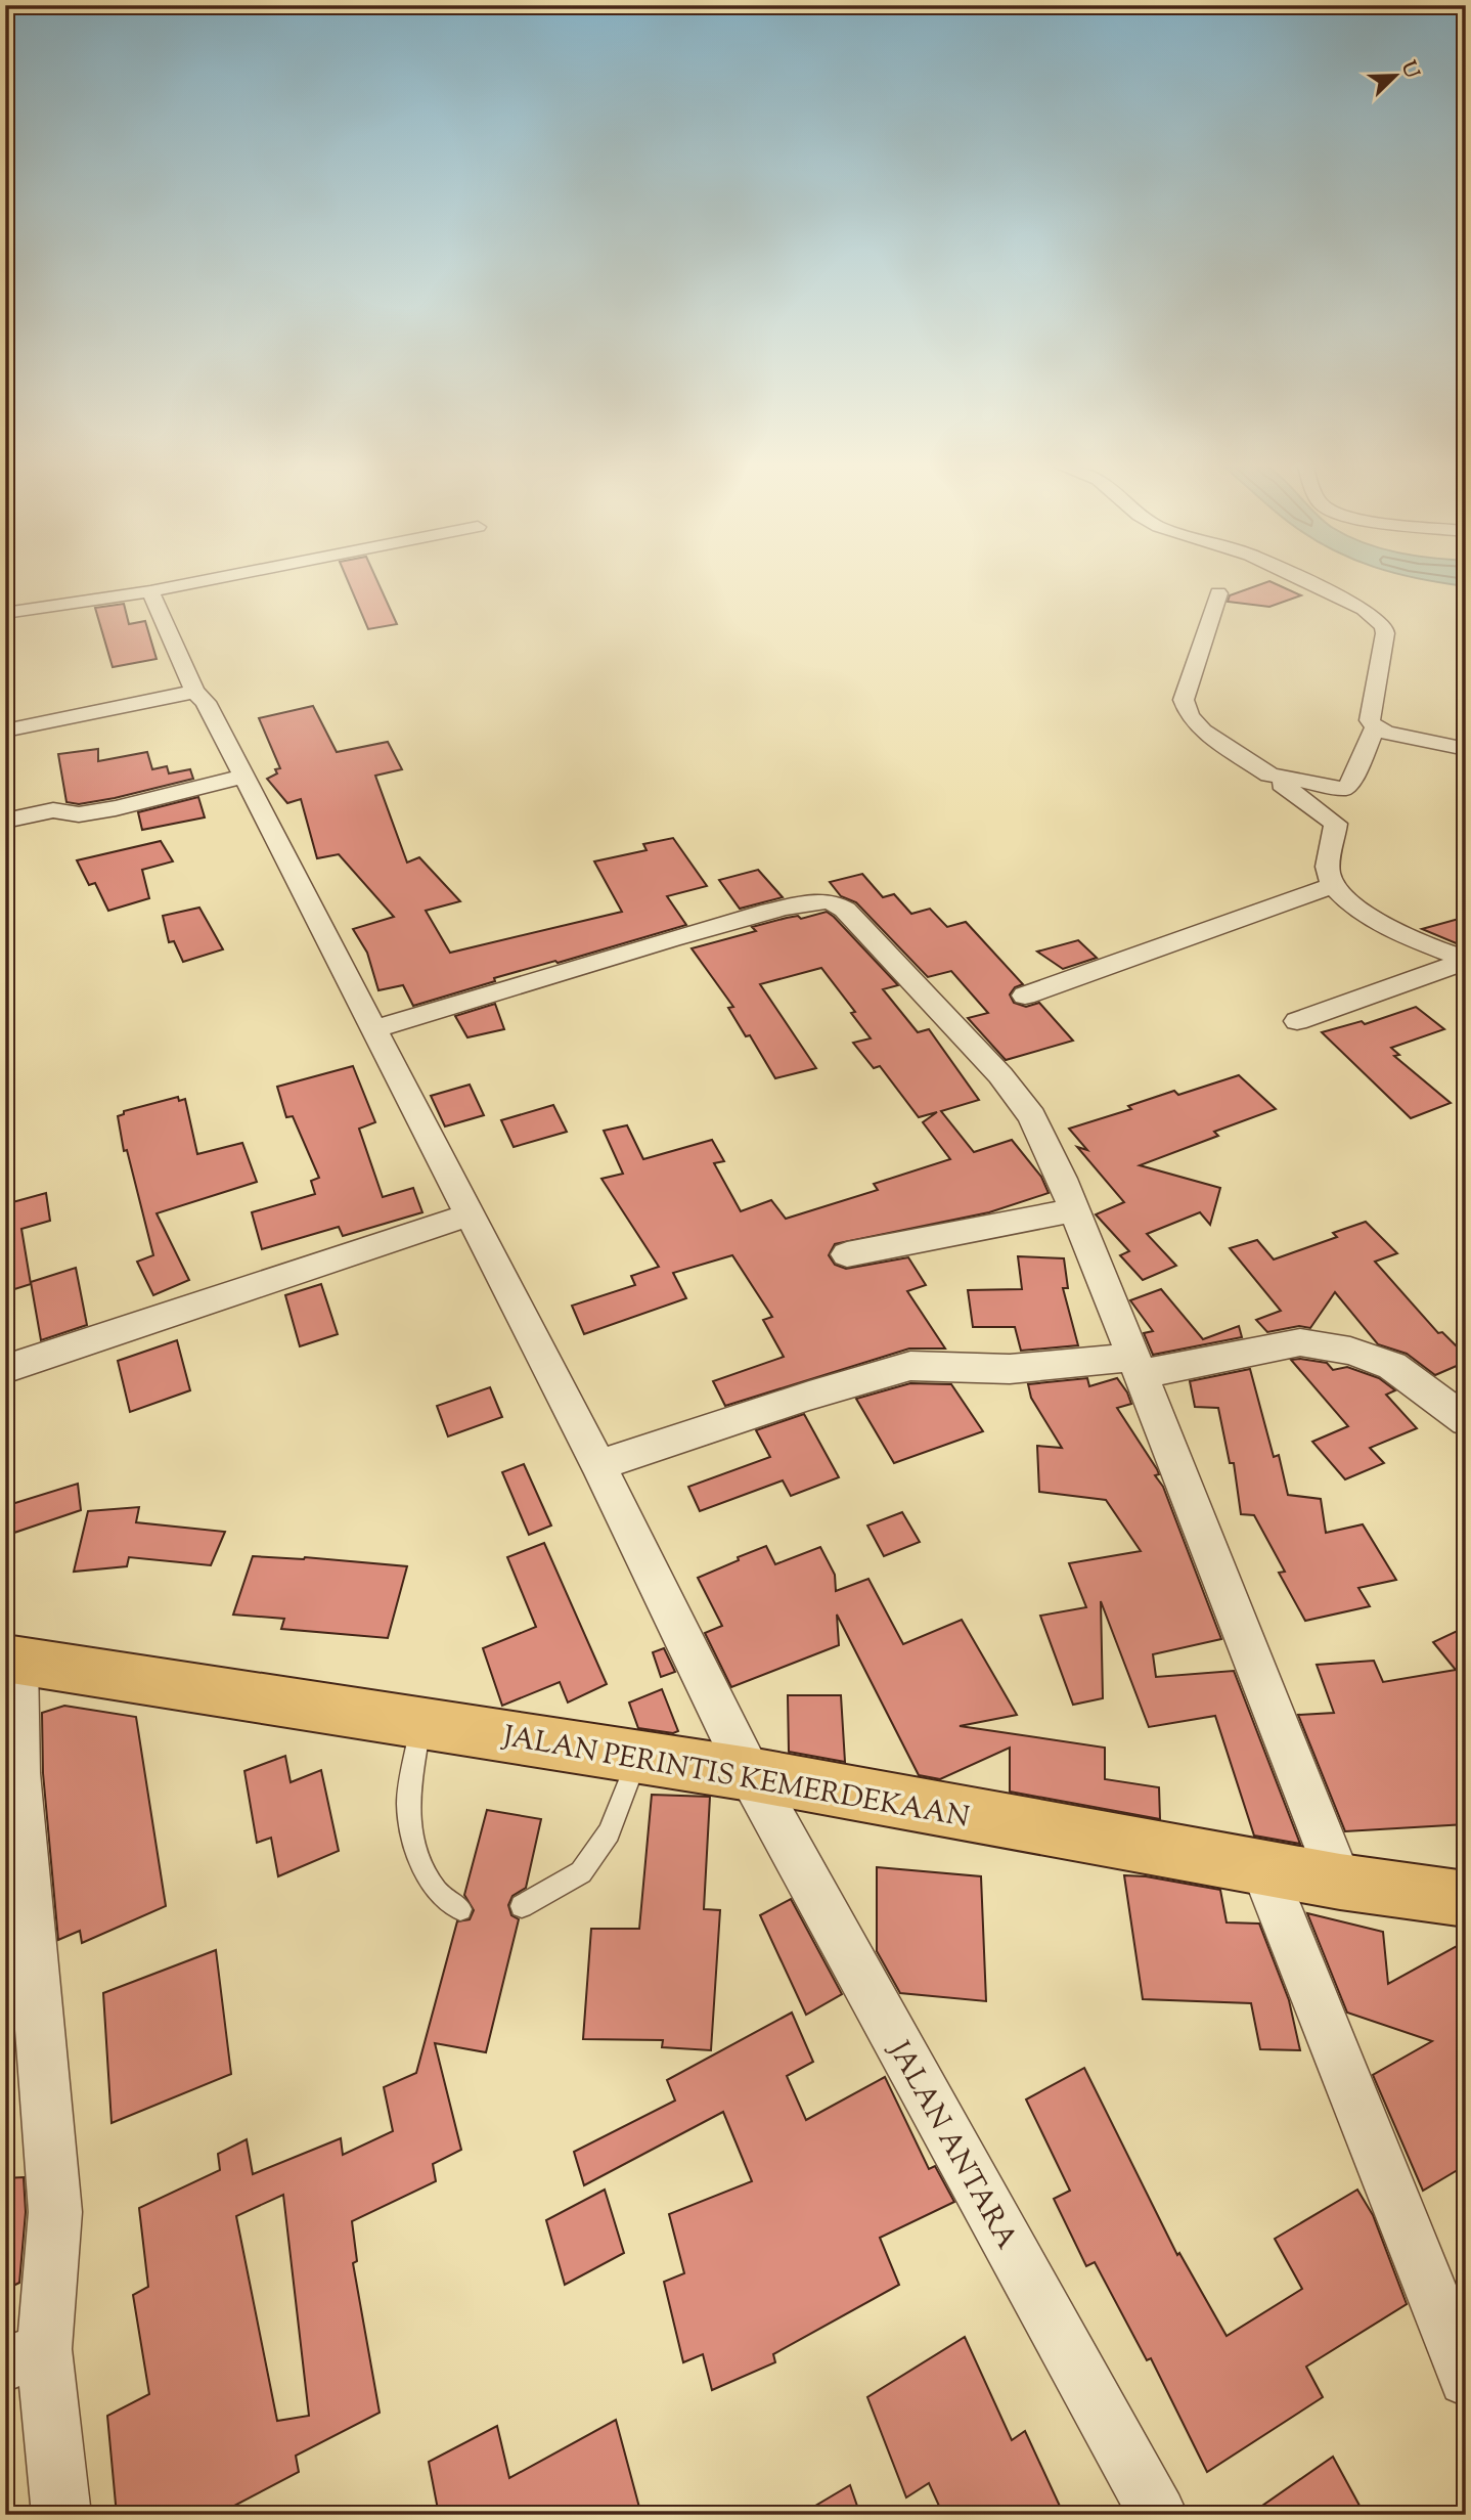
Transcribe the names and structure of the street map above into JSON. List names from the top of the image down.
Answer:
{
  "streets": {
    "main road": ["JALAN PERINTIS KEMERDEKAAN"],
    "street": ["JALAN ANTARA"]
  },
  "crossings": [
    ["JALAN PERINTIS KEMERDEKAAN", "JALAN ANTARA"]
  ],
  "north": "top right"
}
